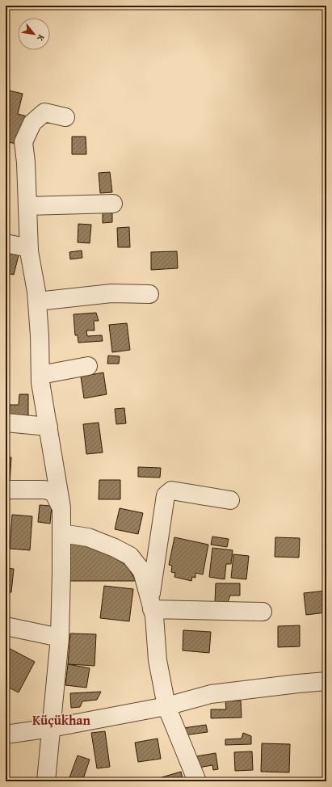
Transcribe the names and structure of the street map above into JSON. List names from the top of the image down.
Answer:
{
  "districts": ["Küçükhan"],
  "north": "bottom right"
}
